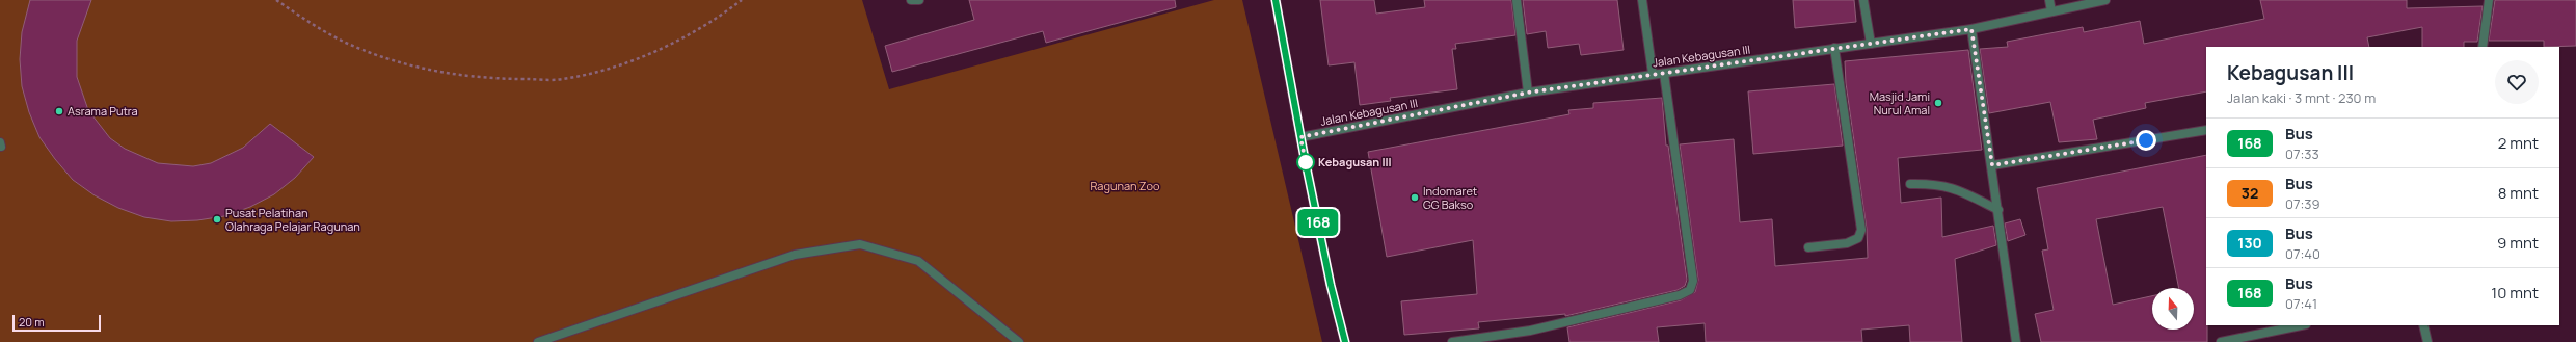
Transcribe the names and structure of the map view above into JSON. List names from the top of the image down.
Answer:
{
  "streets": {
    "street": ["Jalan Kebagusan III"]
  },
  "parks": ["Ragunan Zoo"],
  "places": [
    "Masjid Jami Nurul Amal",
    "Asrama Putra",
    "Kebagusan III",
    "Indomaret GG Bakso",
    "Pusat Pelatihan Olahraga Pelajar Ragunan"
  ],
  "lines": ["bus line 168"],
  "scale_bar": "20 m",
  "north": "top",
  "page": {
    "on_map": "168",
    "heading": ["Kebagusan III", "Jalan kaki · 3 mnt · 230 m"],
    "list": [
      {
        "mark": "168",
        "name": "Bus",
        "note": "07:33",
        "value": "2 mnt"
      },
      {
        "mark": "32",
        "name": "Bus",
        "note": "07:39",
        "value": "8 mnt"
      },
      {
        "mark": "130",
        "name": "Bus",
        "note": "07:40",
        "value": "9 mnt"
      },
      {
        "mark": "168",
        "name": "Bus",
        "note": "07:41",
        "value": "10 mnt"
      }
    ],
    "scale": "20 m"
  }
}
